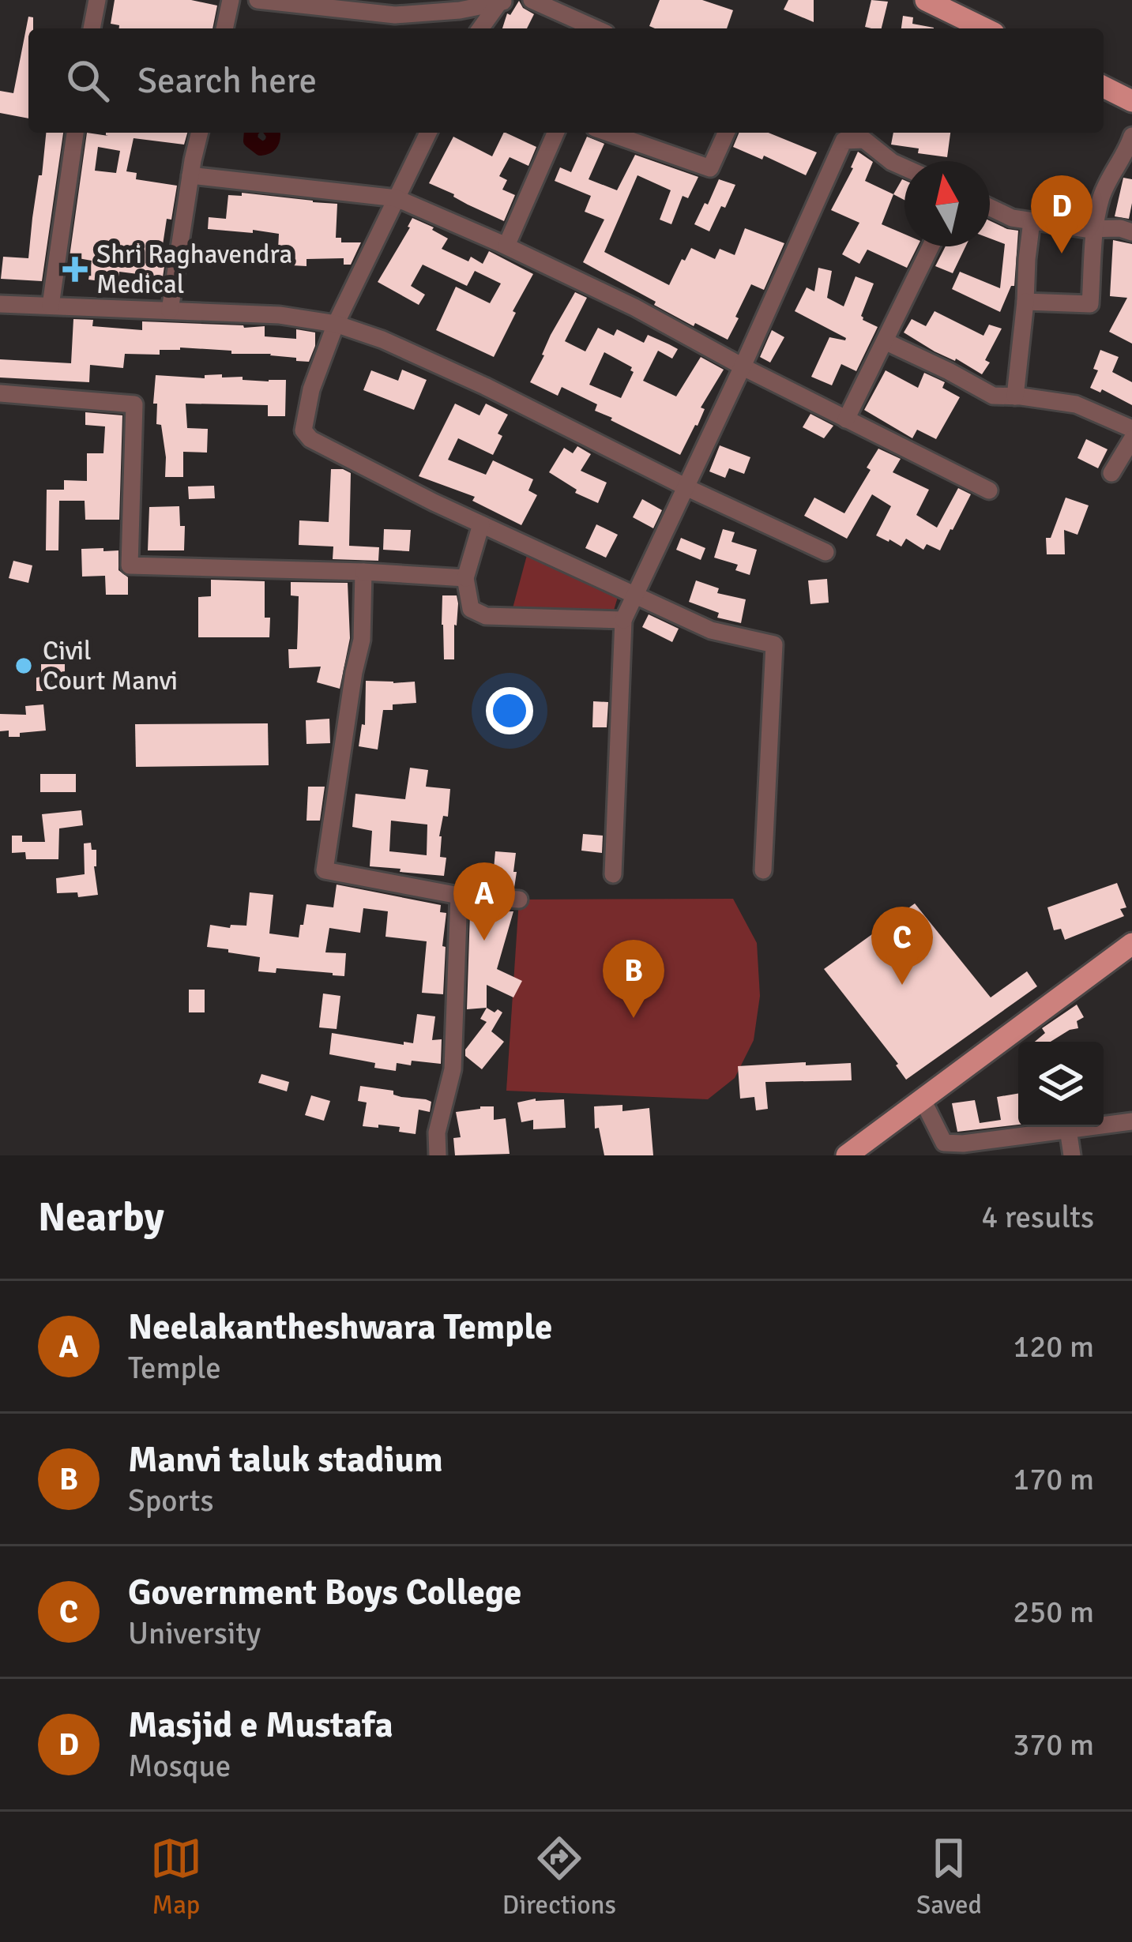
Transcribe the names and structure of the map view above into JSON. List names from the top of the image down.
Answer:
{
  "places": {
    "health": ["Shri Raghavendra Medical"],
    "other": ["Civil Court Manvi"]
  },
  "north": "top",
  "page": {
    "search": "Search here",
    "pins": [
      "D",
      "A",
      "C",
      "B"
    ],
    "heading": ["Nearby", "4 results"],
    "list": [
      {
        "mark": "A",
        "name": "Neelakantheshwara Temple",
        "note": "Temple",
        "value": "120 m"
      },
      {
        "mark": "B",
        "name": "Manvi taluk stadium",
        "note": "Sports",
        "value": "170 m"
      },
      {
        "mark": "C",
        "name": "Government Boys College",
        "note": "University",
        "value": "250 m"
      },
      {
        "mark": "D",
        "name": "Masjid e Mustafa",
        "note": "Mosque",
        "value": "370 m"
      }
    ],
    "nav": ["Map", "Directions", "Saved"]
  }
}
